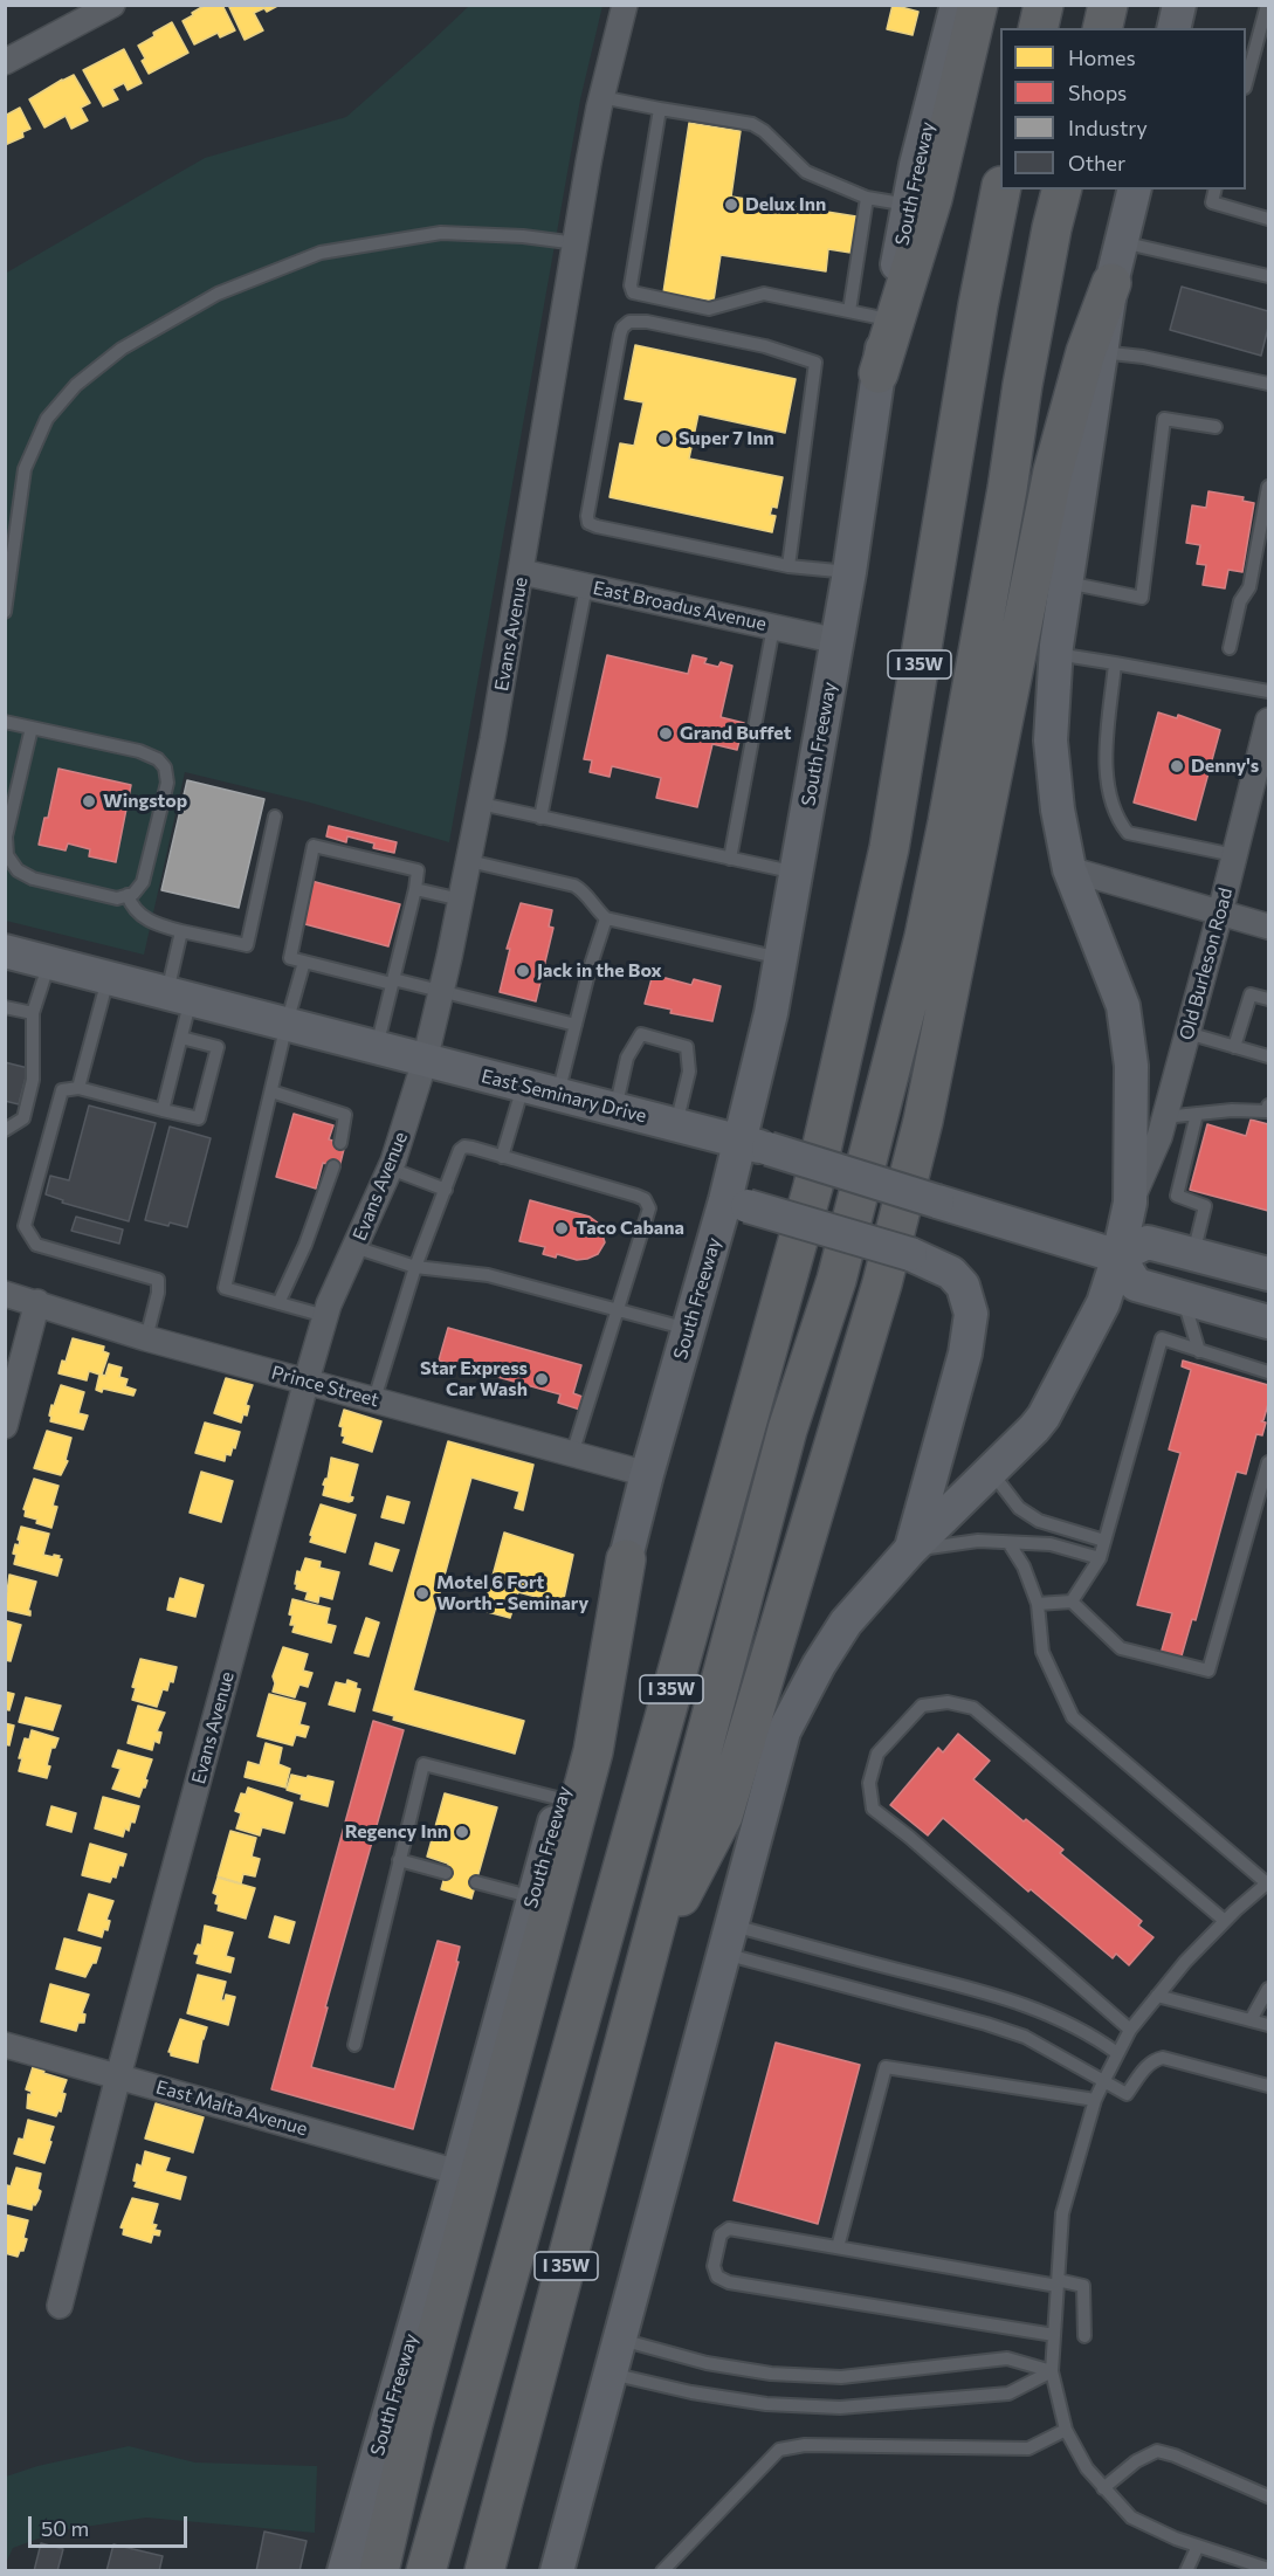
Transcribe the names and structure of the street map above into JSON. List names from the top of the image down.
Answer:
{
  "streets": {
    "highway": ["I 35W"],
    "main road": ["South Freeway", "East Seminary Drive"],
    "street": [
      "East Broadus Avenue",
      "Evans Avenue",
      "Old Burleson Road",
      "Prince Street",
      "East Malta Avenue"
    ]
  },
  "crossings": [
    ["South Freeway", "East Broadus Avenue"],
    ["South Freeway", "East Seminary Drive"],
    ["South Freeway", "Prince Street"],
    ["South Freeway", "East Malta Avenue"],
    ["East Broadus Avenue", "Evans Avenue"],
    ["Evans Avenue", "East Seminary Drive"],
    ["Evans Avenue", "Prince Street"],
    ["Evans Avenue", "East Malta Avenue"]
  ],
  "places": [
    "Delux Inn",
    "Super 7 Inn",
    "Grand Buffet",
    "Denny's",
    "Wingstop",
    "Jack in the Box",
    "Taco Cabana",
    "Star Express Car Wash",
    "Motel 6 Fort Worth - Seminary",
    "Regency Inn"
  ],
  "legend": [
    "Homes",
    "Shops",
    "Industry",
    "Other"
  ],
  "scale_bar": "50 m"
}
